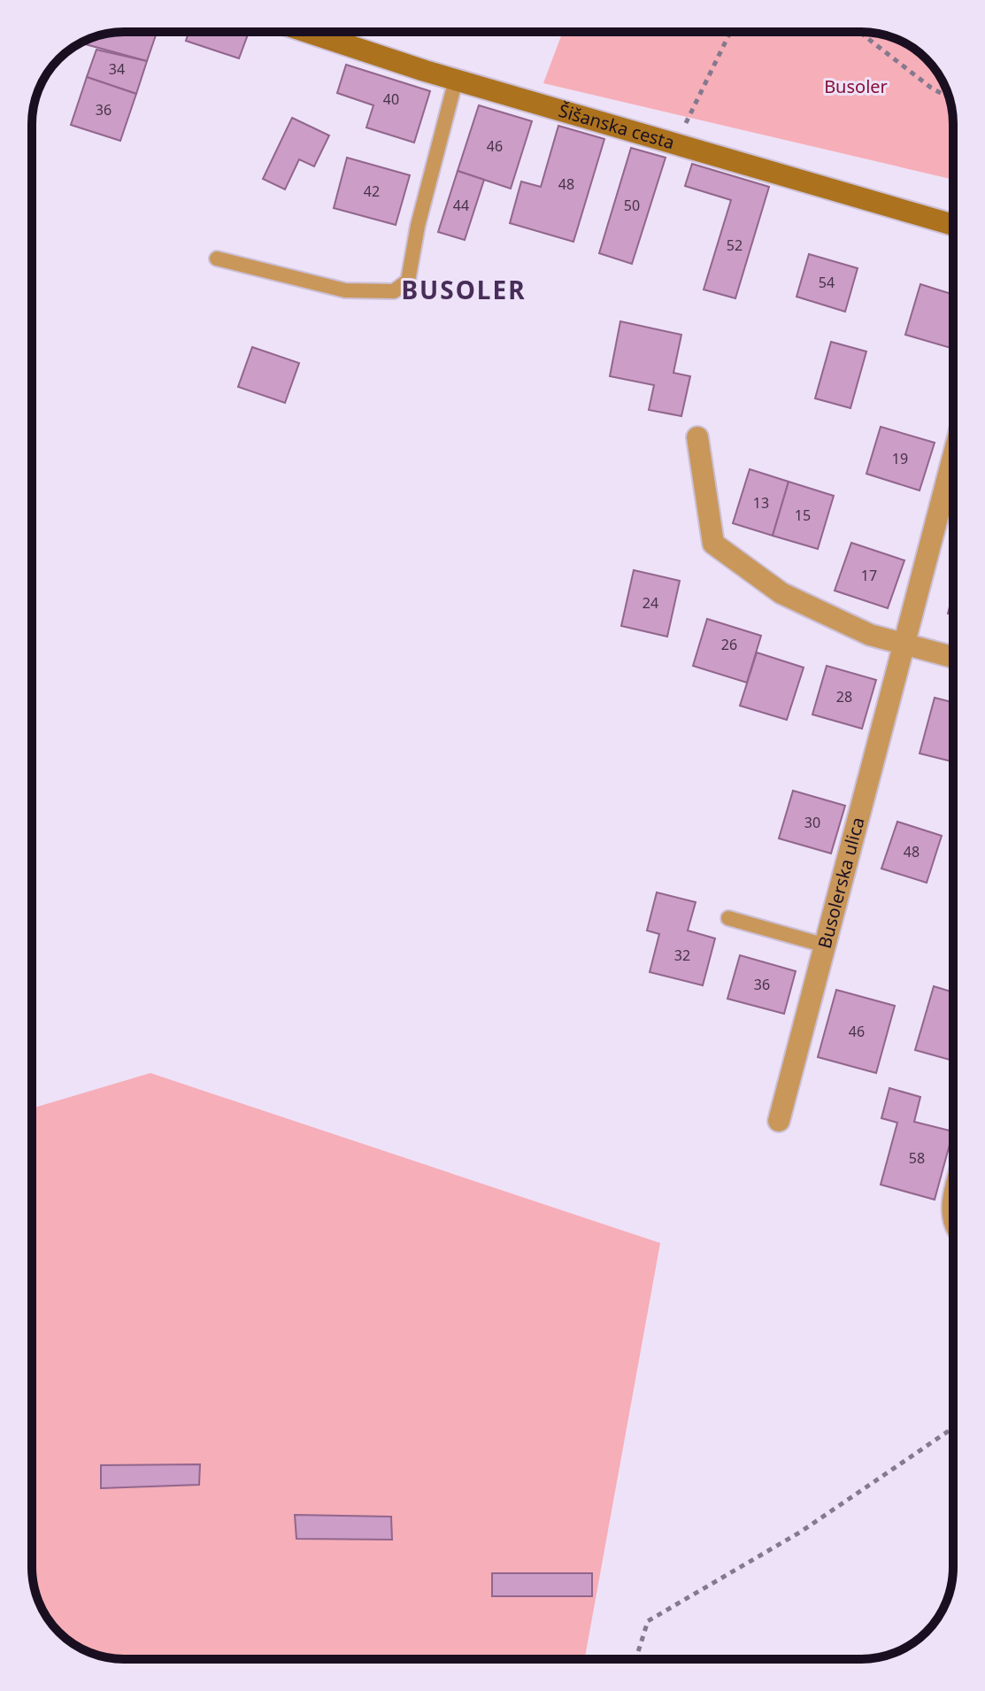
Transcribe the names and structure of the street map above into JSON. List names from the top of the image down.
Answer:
{
  "streets": {
    "main road": ["Šišanska cesta"],
    "street": ["Busolerska ulica"]
  },
  "districts": ["BUSOLER"],
  "parks": ["Busoler"],
  "house_numbers": [
    "34",
    "40",
    "36",
    "46",
    "48",
    "42",
    "44",
    "50",
    "52",
    "54",
    "19",
    "13",
    "15",
    "17",
    "24",
    "26",
    "28",
    "30",
    "48",
    "32",
    "36",
    "46",
    "58"
  ]
}
